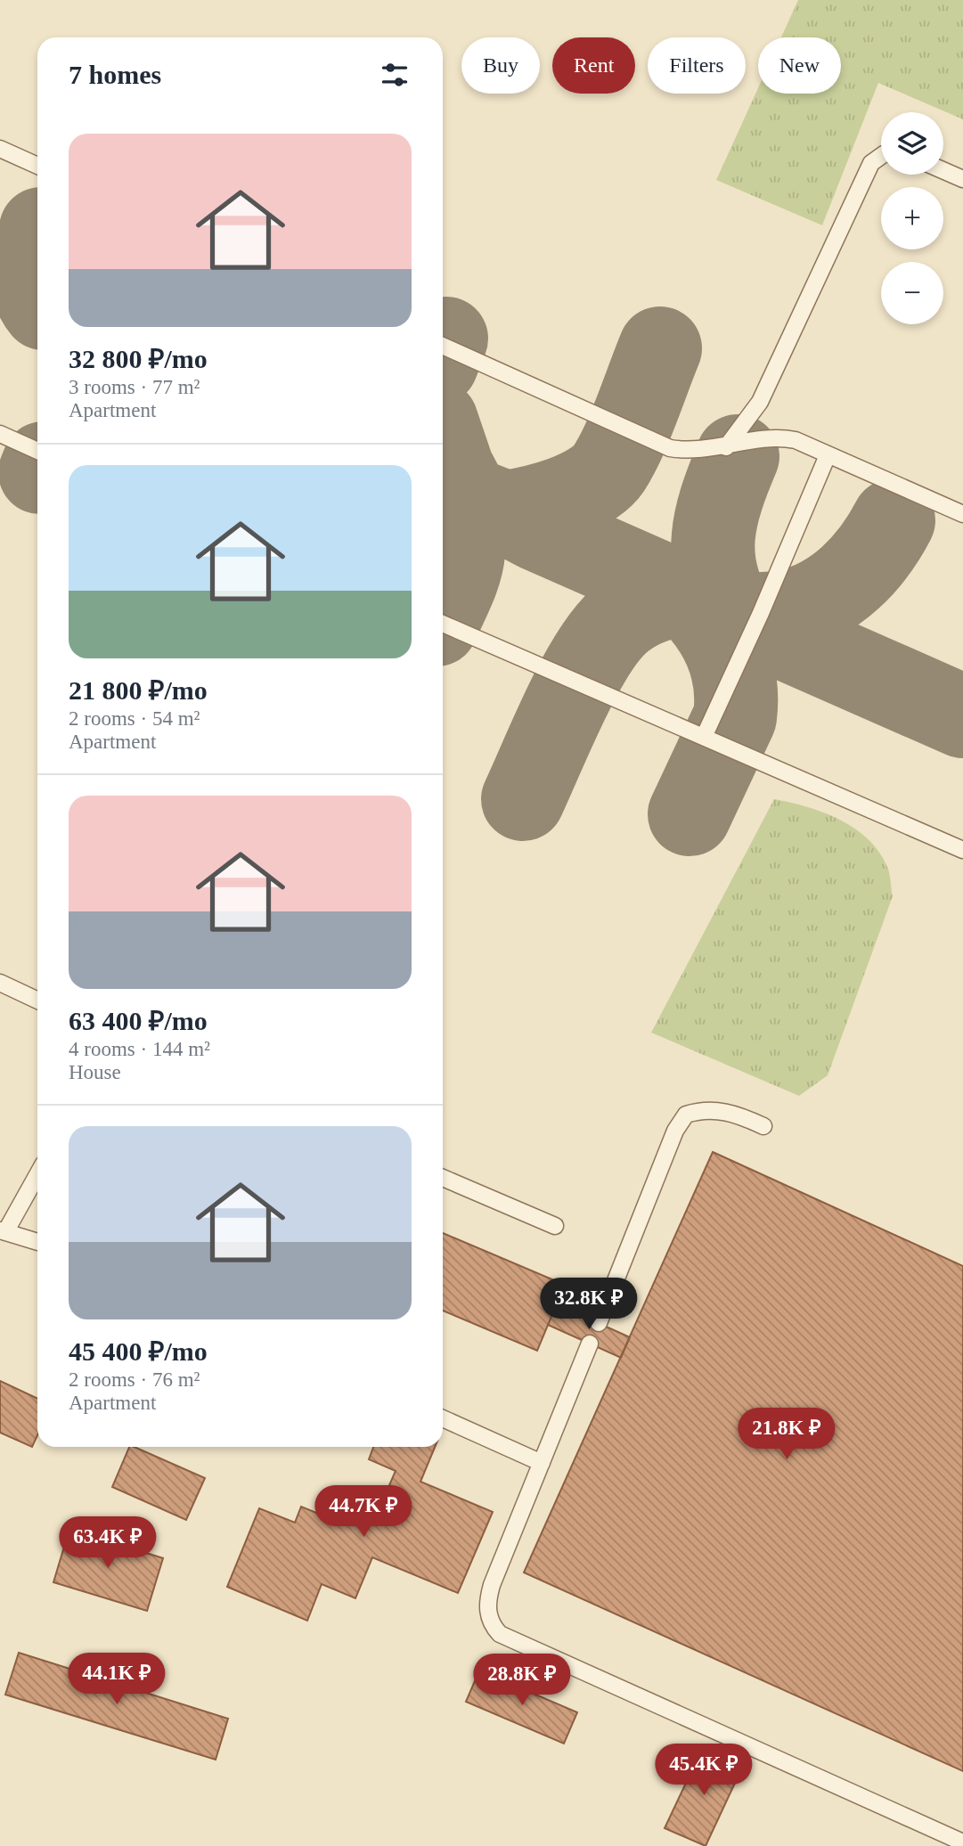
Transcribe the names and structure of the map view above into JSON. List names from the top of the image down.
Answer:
{
  "page": {
    "chip": [
      "Buy",
      "Rent",
      "Filters",
      "New"
    ],
    "heading": "7 homes",
    "map_buttons": ["+", "−"],
    "list": [
      {
        "name": "32 800 ₽/mo",
        "note": "3 rooms · 77 m² · Apartment"
      },
      {
        "name": "21 800 ₽/mo",
        "note": "2 rooms · 54 m² · Apartment"
      },
      {
        "name": "63 400 ₽/mo",
        "note": "4 rooms · 144 m² · House"
      },
      {
        "name": "45 400 ₽/mo",
        "note": "2 rooms · 76 m² · Apartment"
      }
    ],
    "price": [
      "32.8K ₽",
      "21.8K ₽",
      "44.7K ₽",
      "63.4K ₽",
      "44.1K ₽",
      "28.8K ₽",
      "45.4K ₽"
    ]
  }
}
